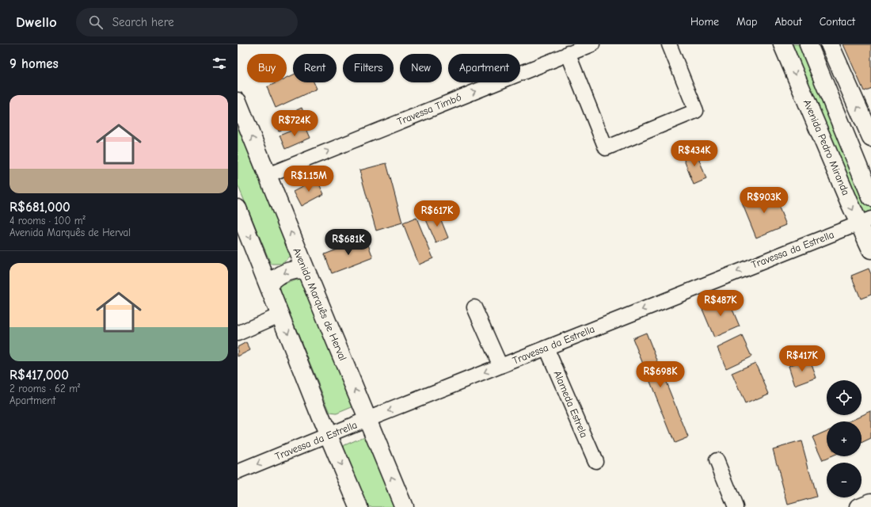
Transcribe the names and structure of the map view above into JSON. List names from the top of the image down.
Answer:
{
  "streets": {
    "main road": ["Avenida Pedro Miranda", "Avenida Marquês de Herval"],
    "street": ["Travessa Timbó", "Travessa da Estrella", "Alameda Estrela"]
  },
  "crossings": [
    ["Travessa Timbó", "Avenida Marquês de Herval"],
    ["Avenida Pedro Miranda", "Travessa da Estrella"],
    ["Travessa da Estrella", "Avenida Marquês de Herval"],
    ["Travessa da Estrella", "Alameda Estrela"]
  ],
  "one_way": ["Travessa Timbó", "Travessa da Estrella"],
  "page": {
    "header": "Dwello",
    "search": "Search here",
    "nav": [
      "Home",
      "Map",
      "About",
      "Contact"
    ],
    "heading": "9 homes",
    "chip": [
      "Buy",
      "Rent",
      "Filters",
      "New",
      "Apartment"
    ],
    "list": [
      {
        "name": "R$681,000",
        "note": "4 rooms · 100 m² · Avenida Marquês de Herval"
      },
      {
        "name": "R$417,000",
        "note": "2 rooms · 62 m² · Apartment"
      }
    ],
    "price": [
      "R$724K",
      "R$434K",
      "R$1.15M",
      "R$903K",
      "R$617K",
      "R$681K",
      "R$487K",
      "R$417K",
      "R$698K"
    ],
    "map_buttons": ["+", "−"]
  }
}
